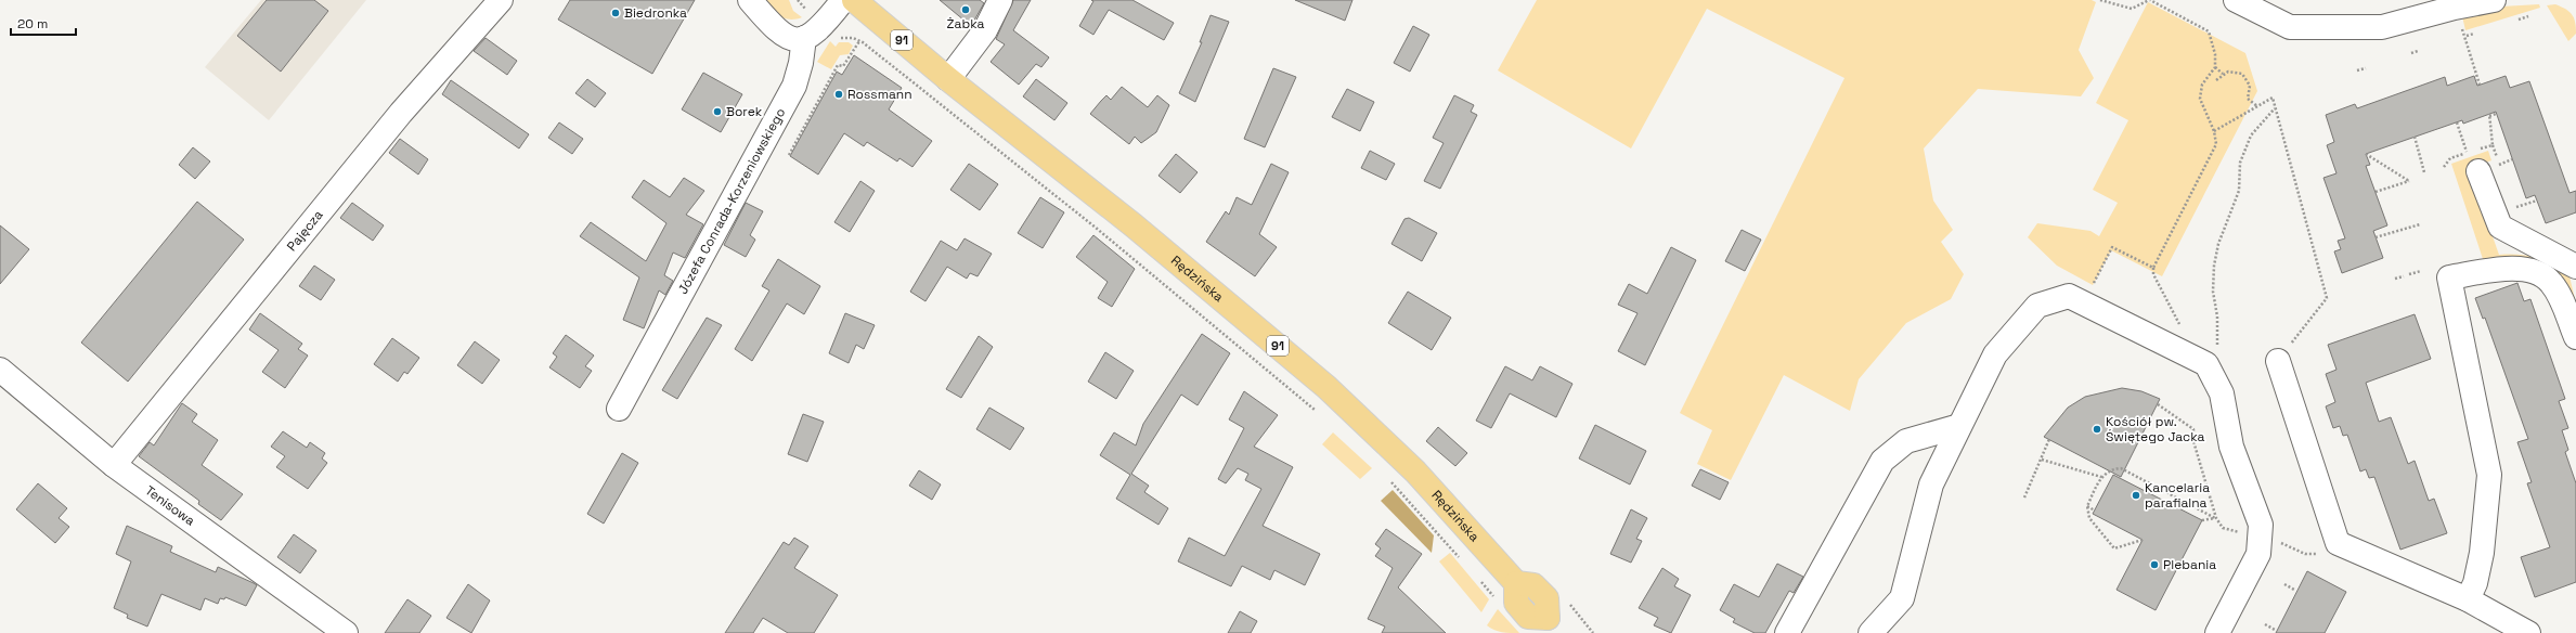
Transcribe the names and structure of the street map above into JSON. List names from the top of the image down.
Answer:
{
  "streets": {
    "main road": ["91", "Rędzińska"],
    "street": ["Józefa Conrada-Korzeniowskiego", "Pajęcza", "Tenisowa"]
  },
  "crossings": [
    ["Pajęcza", "Tenisowa"]
  ],
  "places": [
    "Żabka",
    "Biedronka",
    "Rossmann",
    "Borek",
    "Kościół pw. Świętego Jacka",
    "Kancelaria parafialna",
    "Plebania"
  ],
  "scale_bar": "20 m"
}
